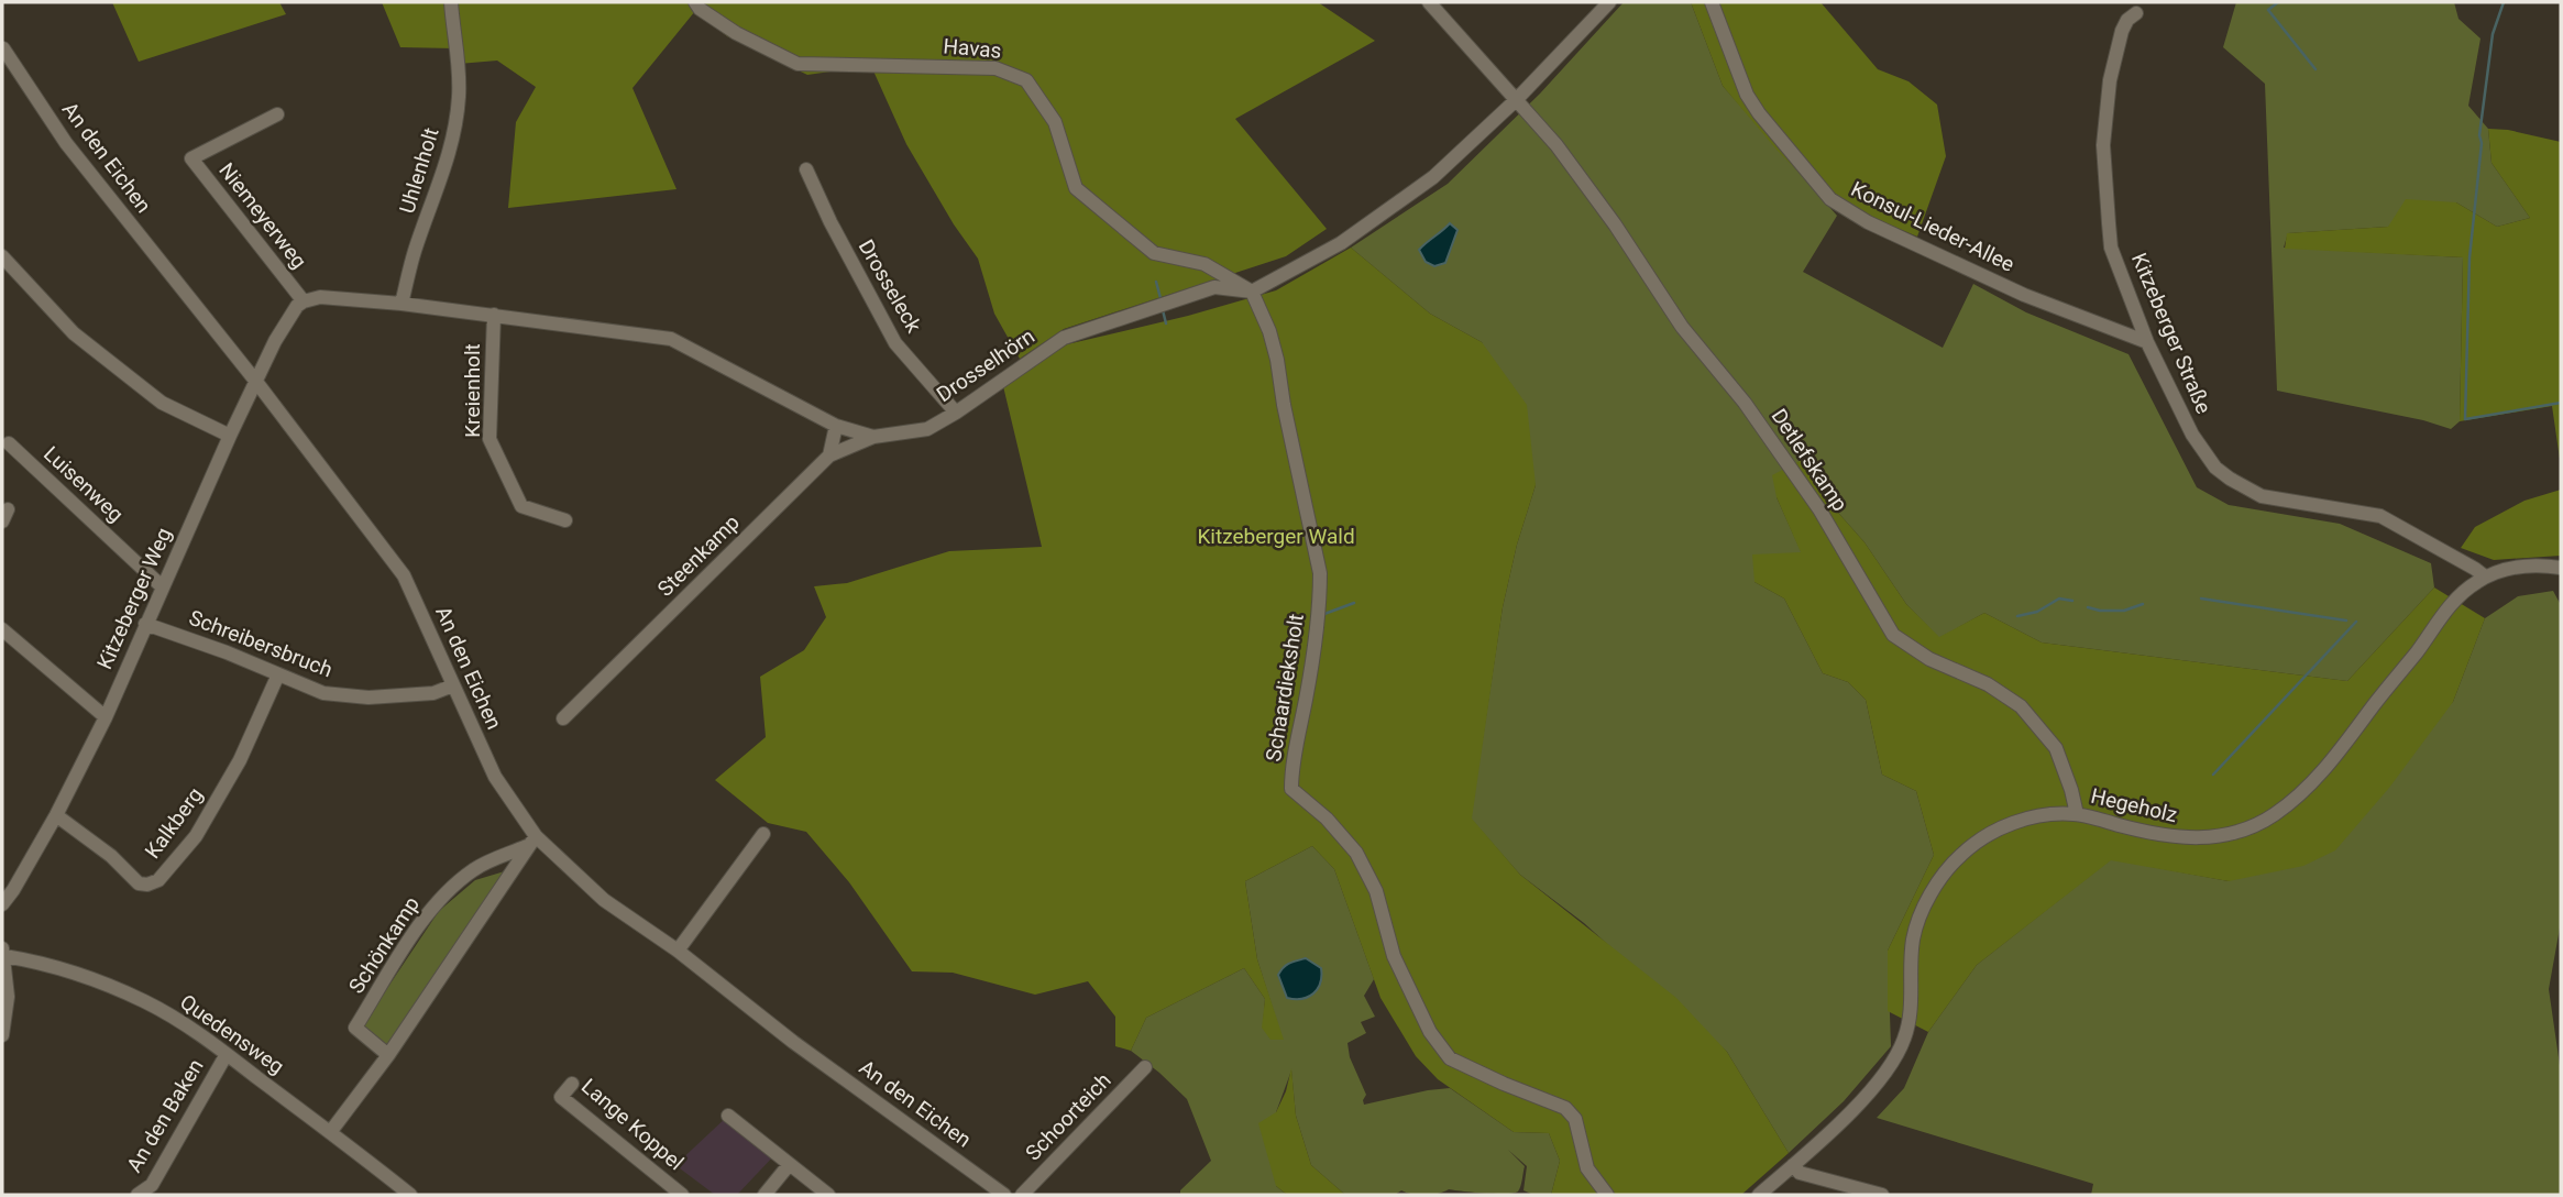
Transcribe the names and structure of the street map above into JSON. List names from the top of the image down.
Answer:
{
  "streets": {
    "street": [
      "Havas",
      "An den Eichen",
      "Uhlenholt",
      "Niemeyerweg",
      "Konsul-Lieder-Allee",
      "Drosseleck",
      "Kitzeberger Straße",
      "Drosselhörn",
      "Kreienholt",
      "Detlefskamp",
      "Luisenweg",
      "Steenkamp",
      "Kitzeberger Weg",
      "Schreibersbruch",
      "Schaardieksholt",
      "Hegeholz",
      "Kalkberg",
      "Schönkamp",
      "Quedensweg",
      "An den Baken",
      "Schoorteich",
      "Lange Koppel"
    ]
  },
  "crossings": [
    ["Havas", "Drosselhörn"],
    ["Havas", "Schaardieksholt"],
    ["An den Eichen", "Kitzeberger Weg"],
    ["An den Eichen", "Schreibersbruch"],
    ["An den Eichen", "Schönkamp"],
    ["Uhlenholt", "Drosselhörn"],
    ["Niemeyerweg", "Drosselhörn"],
    ["Niemeyerweg", "Kitzeberger Weg"],
    ["Konsul-Lieder-Allee", "Kitzeberger Straße"],
    ["Drosseleck", "Drosselhörn"],
    ["Kitzeberger Straße", "Hegeholz"],
    ["Drosselhörn", "Kreienholt"],
    ["Drosselhörn", "Steenkamp"],
    ["Drosselhörn", "Kitzeberger Weg"],
    ["Drosselhörn", "Schaardieksholt"],
    ["Detlefskamp", "Hegeholz"],
    ["Luisenweg", "Kitzeberger Weg"],
    ["Kitzeberger Weg", "Schreibersbruch"],
    ["Kitzeberger Weg", "Kalkberg"],
    ["Schreibersbruch", "Kalkberg"],
    ["Quedensweg", "An den Baken"]
  ],
  "parks": ["Kitzeberger Wald"]
}
